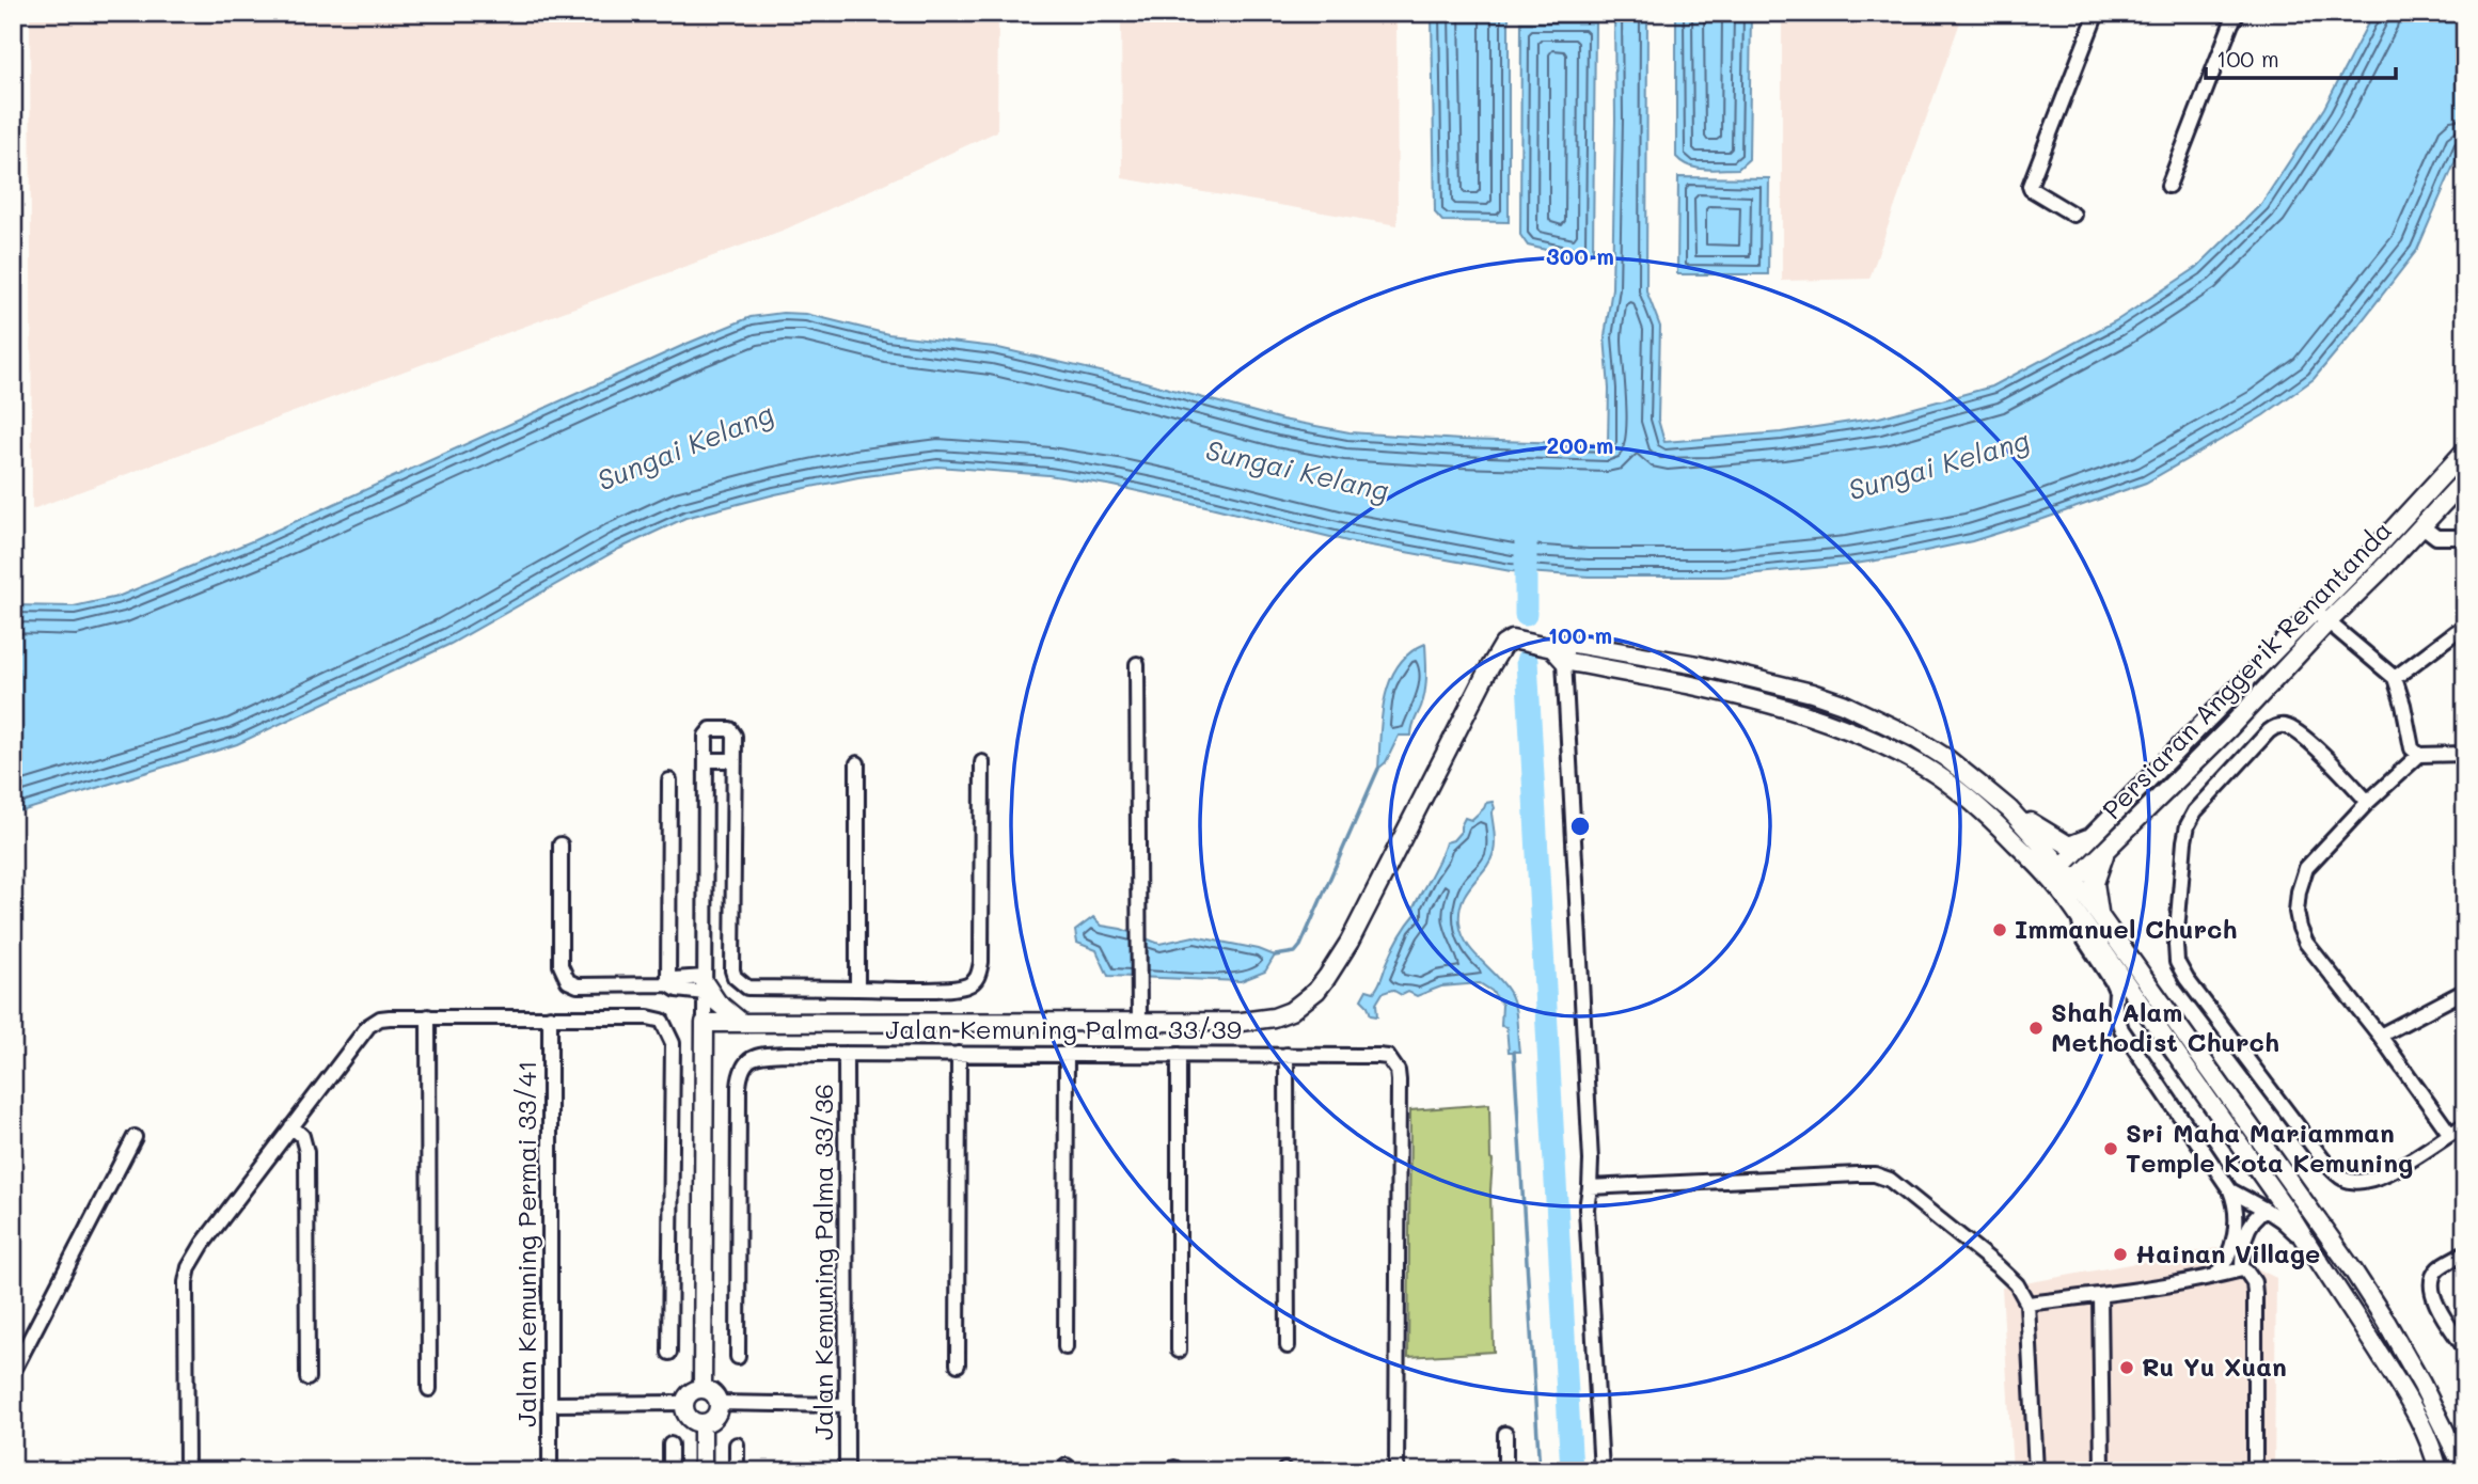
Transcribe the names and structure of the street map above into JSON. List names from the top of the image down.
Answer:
{
  "streets": {
    "main road": ["Persiaran Anggerik Renantanda", "Jalan Kemuning Palma 33/39"],
    "street": ["Jalan Kemuning Permai 33/41", "Jalan Kemuning Palma 33/36"]
  },
  "crossings": [
    ["Jalan Kemuning Palma 33/39", "Jalan Kemuning Palma 33/36"]
  ],
  "water": ["Sungai Kelang"],
  "places": [
    "Immanuel Church",
    "Shah Alam Methodist Church",
    "Sri Maha Mariamman Temple Kota Kemuning",
    "Hainan Village",
    "Ru Yu Xuan"
  ],
  "scale_bar": "100 m",
  "rings": ["300 m", "200 m", "100 m"]
}
